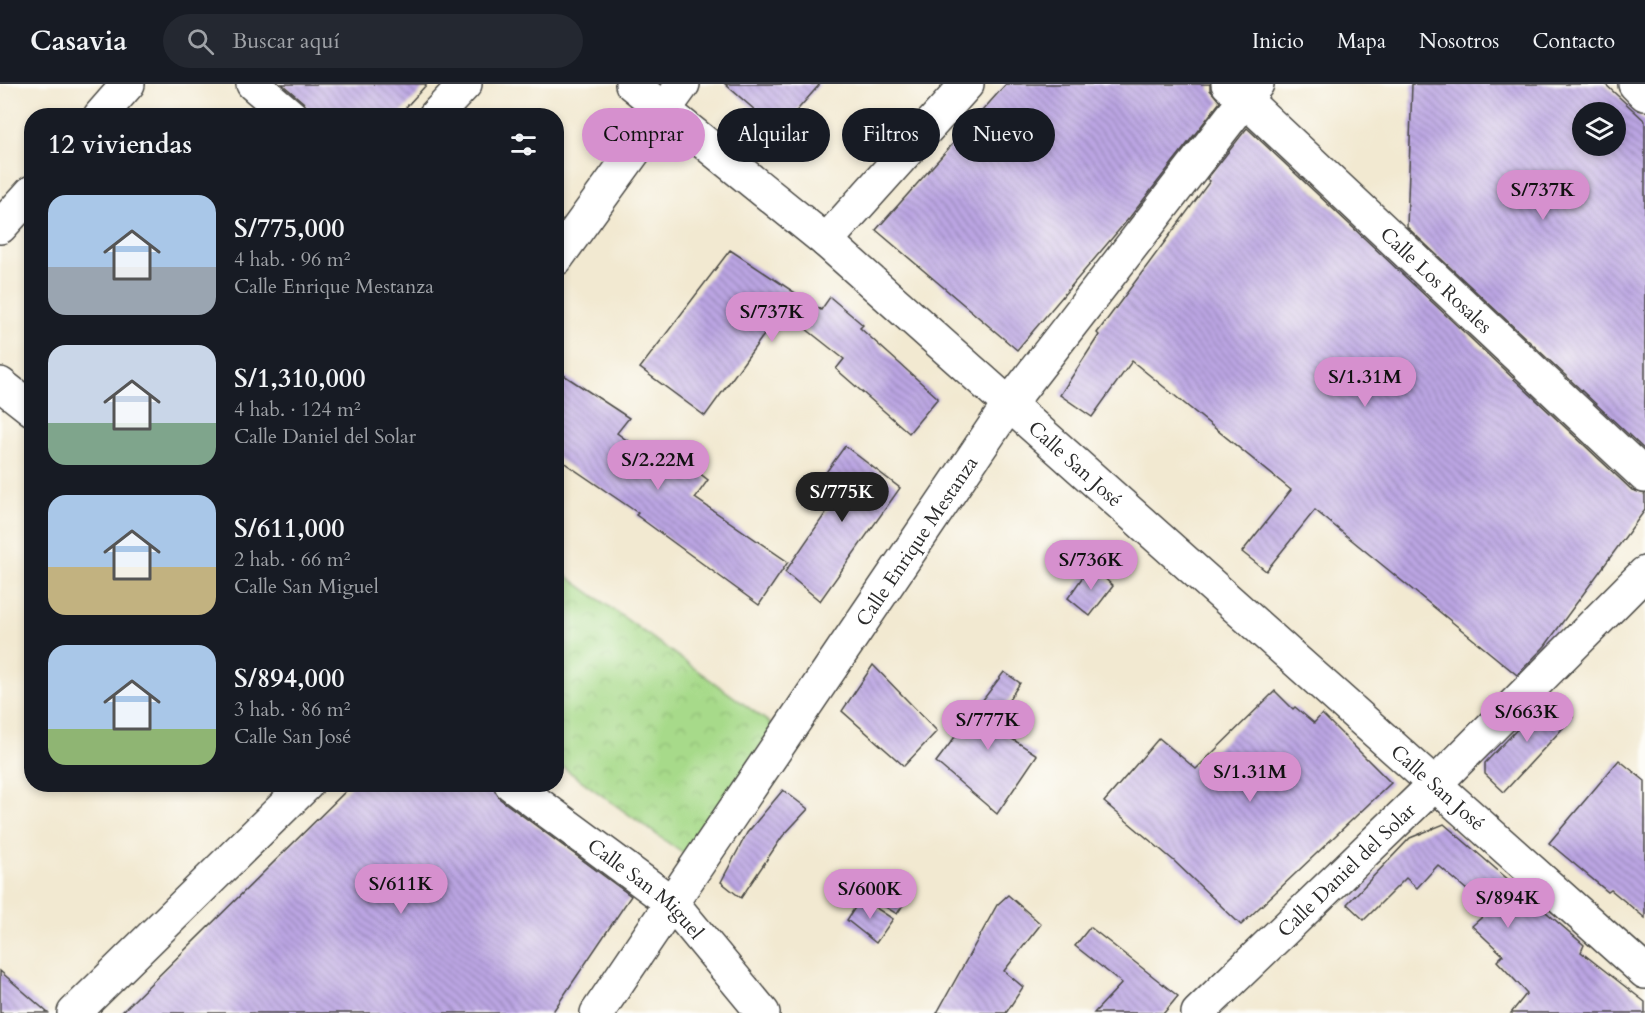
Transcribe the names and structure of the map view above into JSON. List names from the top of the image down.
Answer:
{
  "streets": {
    "street": [
      "Calle Los Rosales",
      "Calle San José",
      "Calle Enrique Mestanza",
      "Calle Daniel del Solar",
      "Calle San Miguel"
    ]
  },
  "crossings": [
    ["Calle Los Rosales", "Calle Enrique Mestanza"],
    ["Calle San José", "Calle Enrique Mestanza"],
    ["Calle San José", "Calle Daniel del Solar"],
    ["Calle Enrique Mestanza", "Calle San Miguel"]
  ],
  "page": {
    "header": "Casavia",
    "search": "Buscar aquí",
    "nav": [
      "Inicio",
      "Mapa",
      "Nosotros",
      "Contacto"
    ],
    "chip": [
      "Comprar",
      "Alquilar",
      "Filtros",
      "Nuevo"
    ],
    "heading": "12 viviendas",
    "price": [
      "S/737K",
      "S/737K",
      "S/1.31M",
      "S/2.22M",
      "S/775K",
      "S/736K",
      "S/663K",
      "S/777K",
      "S/1.31M",
      "S/611K",
      "S/600K",
      "S/894K"
    ],
    "list": [
      {
        "name": "S/775,000",
        "note": "4 hab. · 96 m² · Calle Enrique Mestanza"
      },
      {
        "name": "S/1,310,000",
        "note": "4 hab. · 124 m² · Calle Daniel del Solar"
      },
      {
        "name": "S/611,000",
        "note": "2 hab. · 66 m² · Calle San Miguel"
      },
      {
        "name": "S/894,000",
        "note": "3 hab. · 86 m² · Calle San José"
      }
    ]
  }
}
